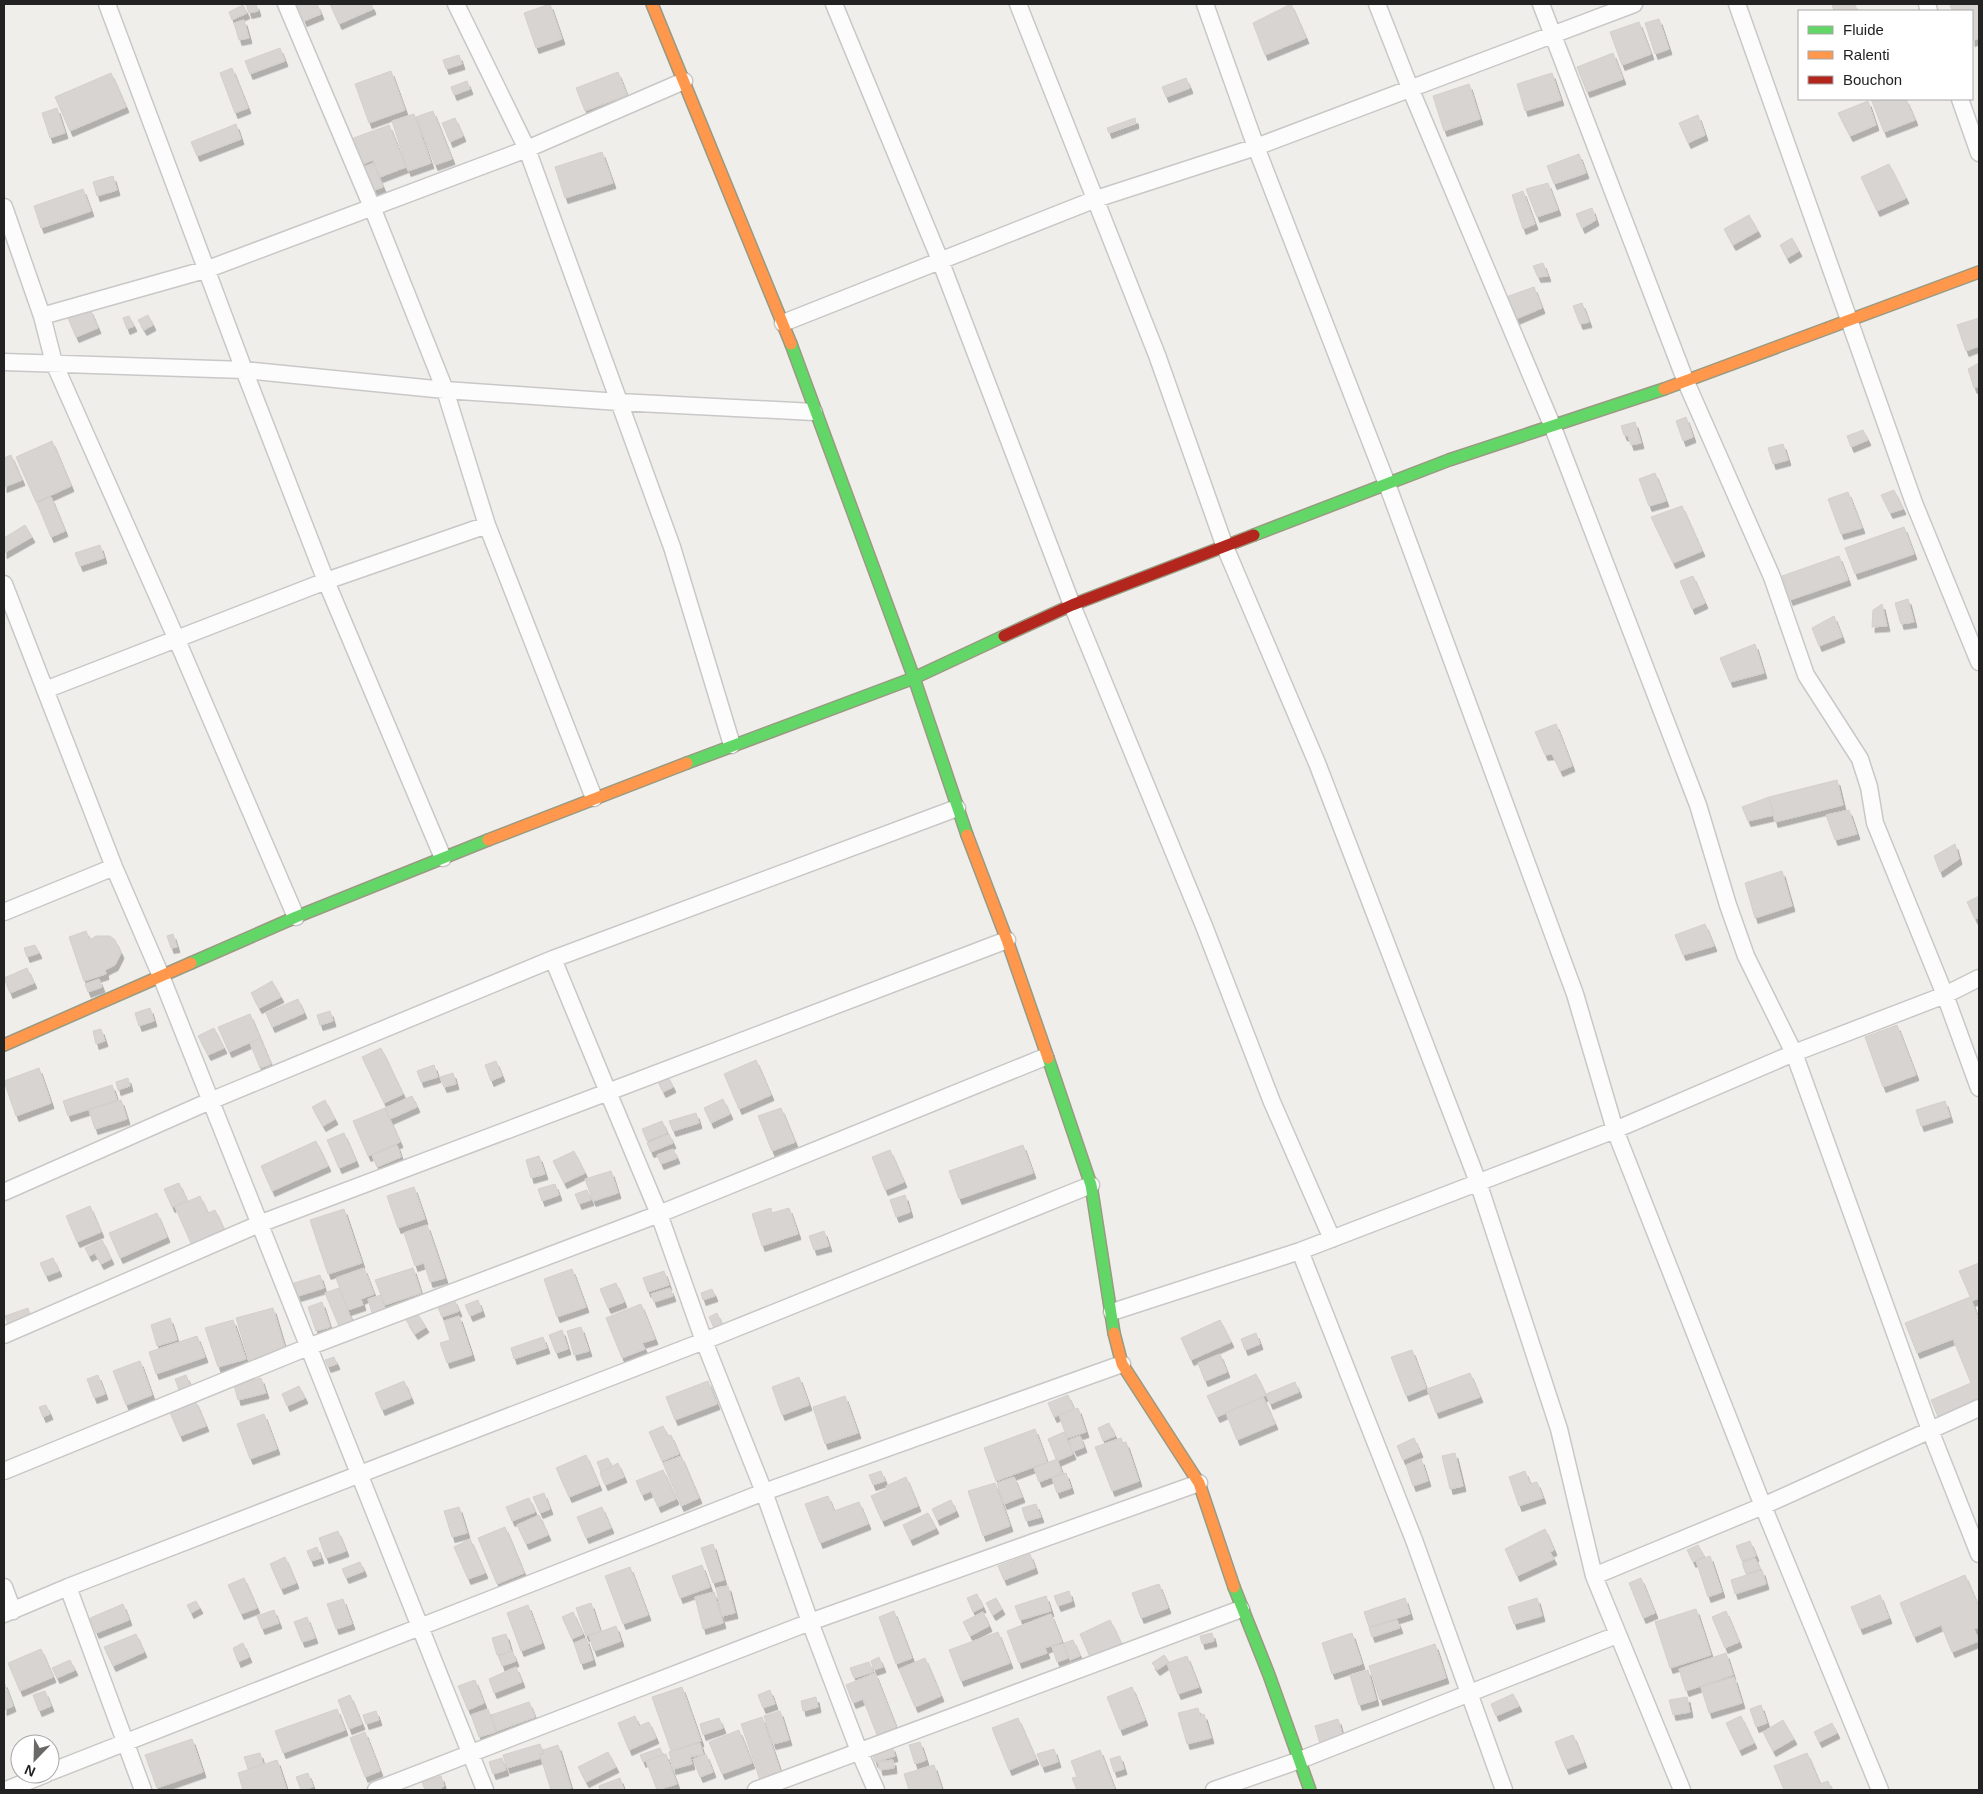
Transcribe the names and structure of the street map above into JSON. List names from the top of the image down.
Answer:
{
  "legend": ["Fluide", "Ralenti", "Bouchon"],
  "north": "bottom left"
}
